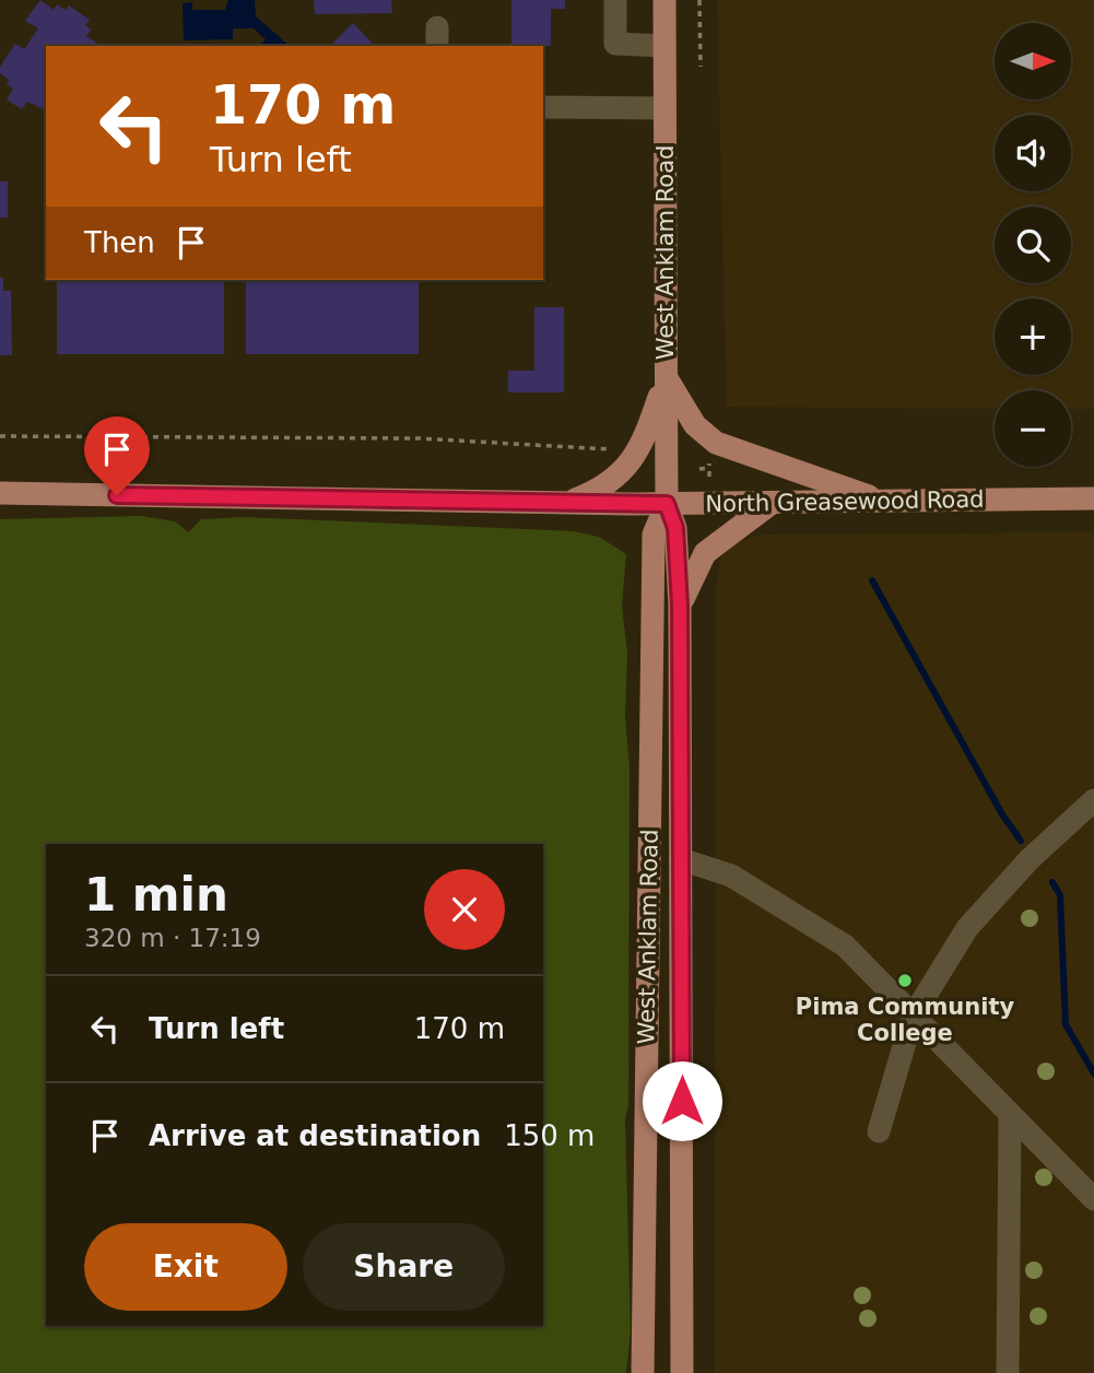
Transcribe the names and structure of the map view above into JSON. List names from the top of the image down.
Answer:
{
  "streets": {
    "main road": ["West Anklam Road", "North Greasewood Road"]
  },
  "crossings": [
    ["West Anklam Road", "North Greasewood Road"]
  ],
  "places": ["Pima Community College"],
  "north": "right",
  "page": {
    "map_buttons": ["+", "−"],
    "turn": ["170 m", "Turn left"],
    "then": "Then",
    "heading": ["1 min", "320 m · 17:19"],
    "list": [
      {
        "name": "Turn left",
        "value": "170 m"
      },
      {
        "name": "Arrive at destination",
        "value": "150 m"
      }
    ],
    "buttons": ["Exit", "Share"]
  }
}
